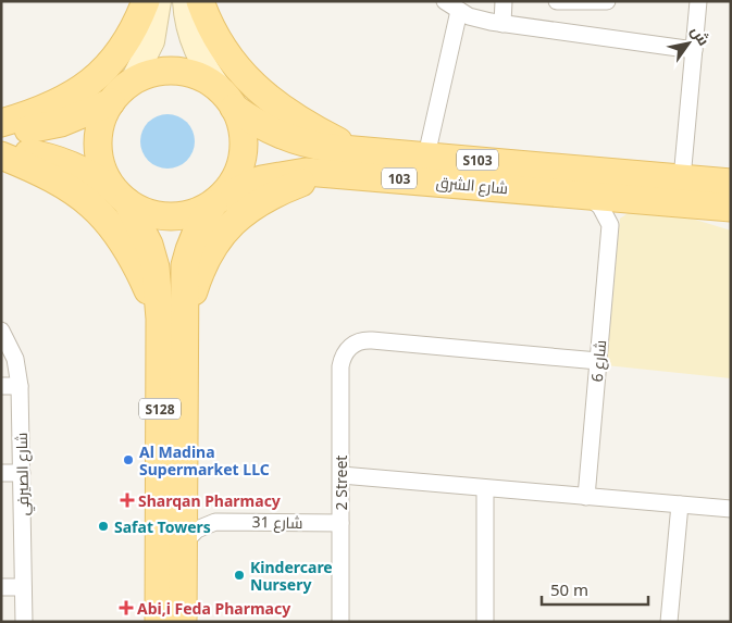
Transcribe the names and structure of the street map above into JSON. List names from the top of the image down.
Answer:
{
  "streets": {
    "main road": [
      "S103",
      "103",
      "شارع الشرق",
      "S128"
    ],
    "street": [
      "شارع 6",
      "شارع الصيرفي",
      "2 Street",
      "شارع 31"
    ]
  },
  "crossings": [
    ["شارع الشرق", "S128"],
    ["شارع 6", "2 Street"],
    ["2 Street", "شارع 31"]
  ],
  "places": {
    "other": ["Al Madina Supermarket LLC", "Safat Towers", "Kindercare Nursery"],
    "health": ["Sharqan Pharmacy", "Abi,i Feda Pharmacy"]
  },
  "scale_bar": "50 m",
  "north": "top right"
}
